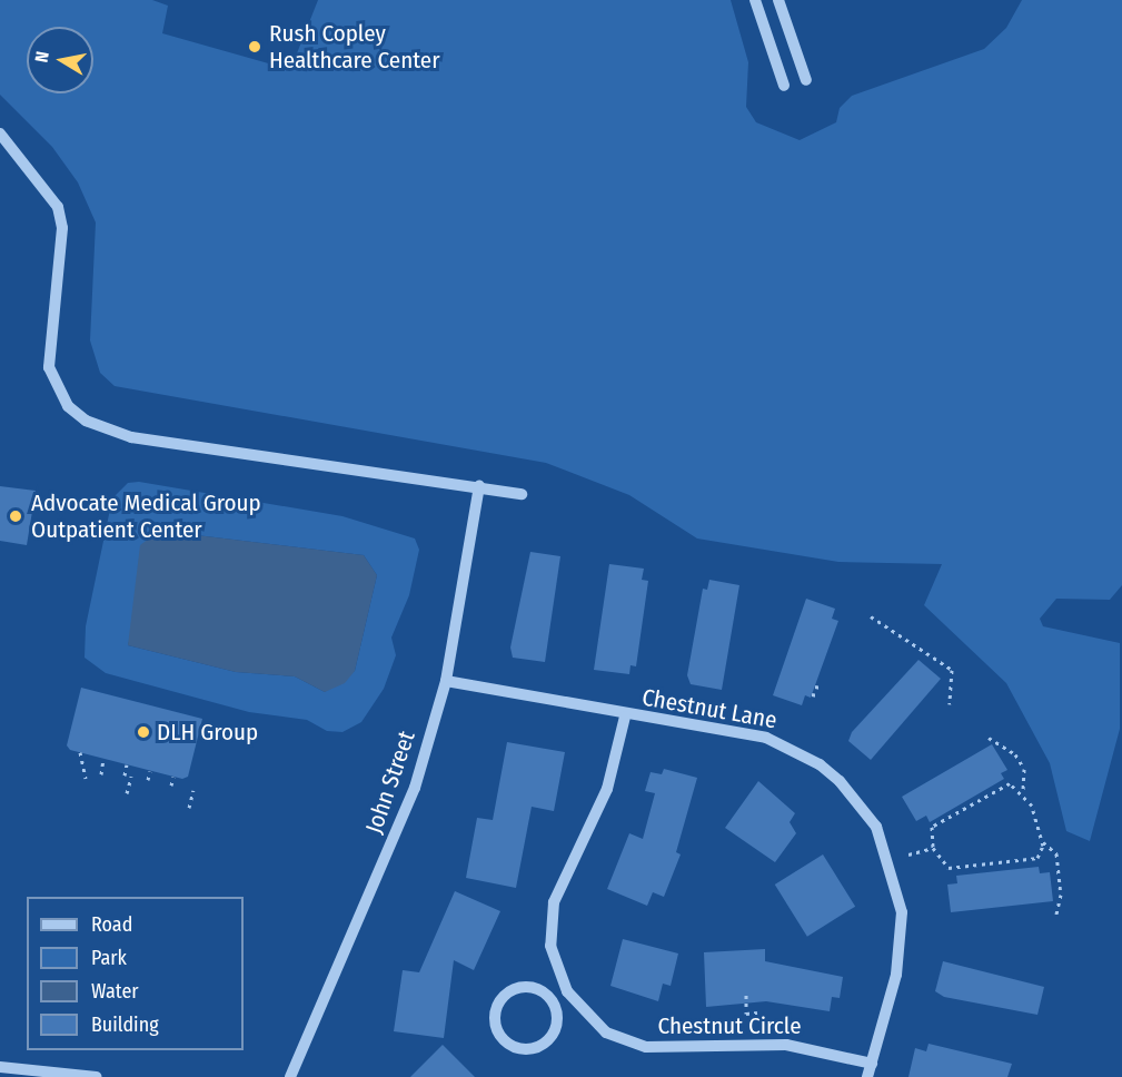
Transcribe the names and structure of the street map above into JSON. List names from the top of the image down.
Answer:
{
  "streets": {
    "street": ["Chestnut Lane", "John Street", "Chestnut Circle"]
  },
  "crossings": [
    ["Chestnut Lane", "John Street"],
    ["Chestnut Lane", "Chestnut Circle"]
  ],
  "places": ["Rush Copley Healthcare Center", "Advocate Medical Group Outpatient Center", "DLH Group"],
  "legend": [
    "Road",
    "Park",
    "Water",
    "Building"
  ],
  "north": "left"
}
